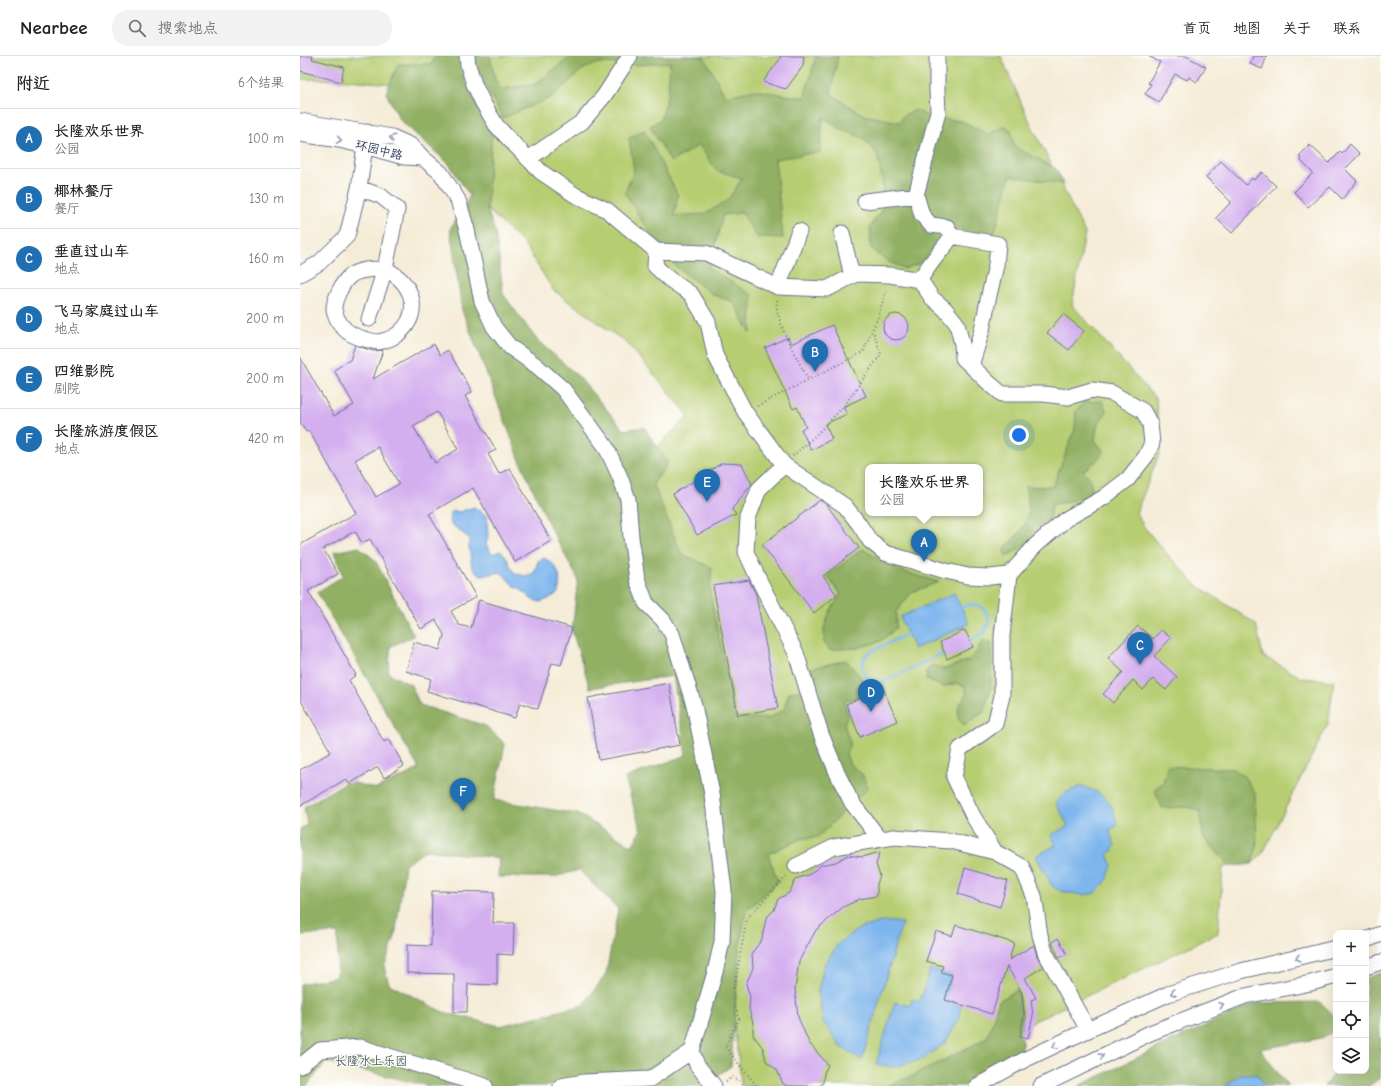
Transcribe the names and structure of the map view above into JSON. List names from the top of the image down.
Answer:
{
  "streets": {
    "street": ["环园中路"]
  },
  "parks": ["长隆水上乐园"],
  "page": {
    "header": "Nearbee",
    "search": "搜索地点",
    "nav": [
      "首页",
      "地图",
      "关于",
      "联系"
    ],
    "heading": ["附近", "6个结果"],
    "list": [
      {
        "mark": "A",
        "name": "长隆欢乐世界",
        "note": "公园",
        "value": "100 m"
      },
      {
        "mark": "B",
        "name": "椰林餐厅",
        "note": "餐厅",
        "value": "130 m"
      },
      {
        "mark": "C",
        "name": "垂直过山车",
        "note": "地点",
        "value": "160 m"
      },
      {
        "mark": "D",
        "name": "飞马家庭过山车",
        "note": "地点",
        "value": "200 m"
      },
      {
        "mark": "E",
        "name": "四维影院",
        "note": "剧院",
        "value": "200 m"
      },
      {
        "mark": "F",
        "name": "长隆旅游度假区",
        "note": "地点",
        "value": "420 m"
      }
    ],
    "pins": [
      "B",
      "E",
      "A",
      "C",
      "D",
      "F"
    ],
    "popup": ["长隆欢乐世界", "公园"],
    "map_buttons": ["+", "−"]
  }
}
